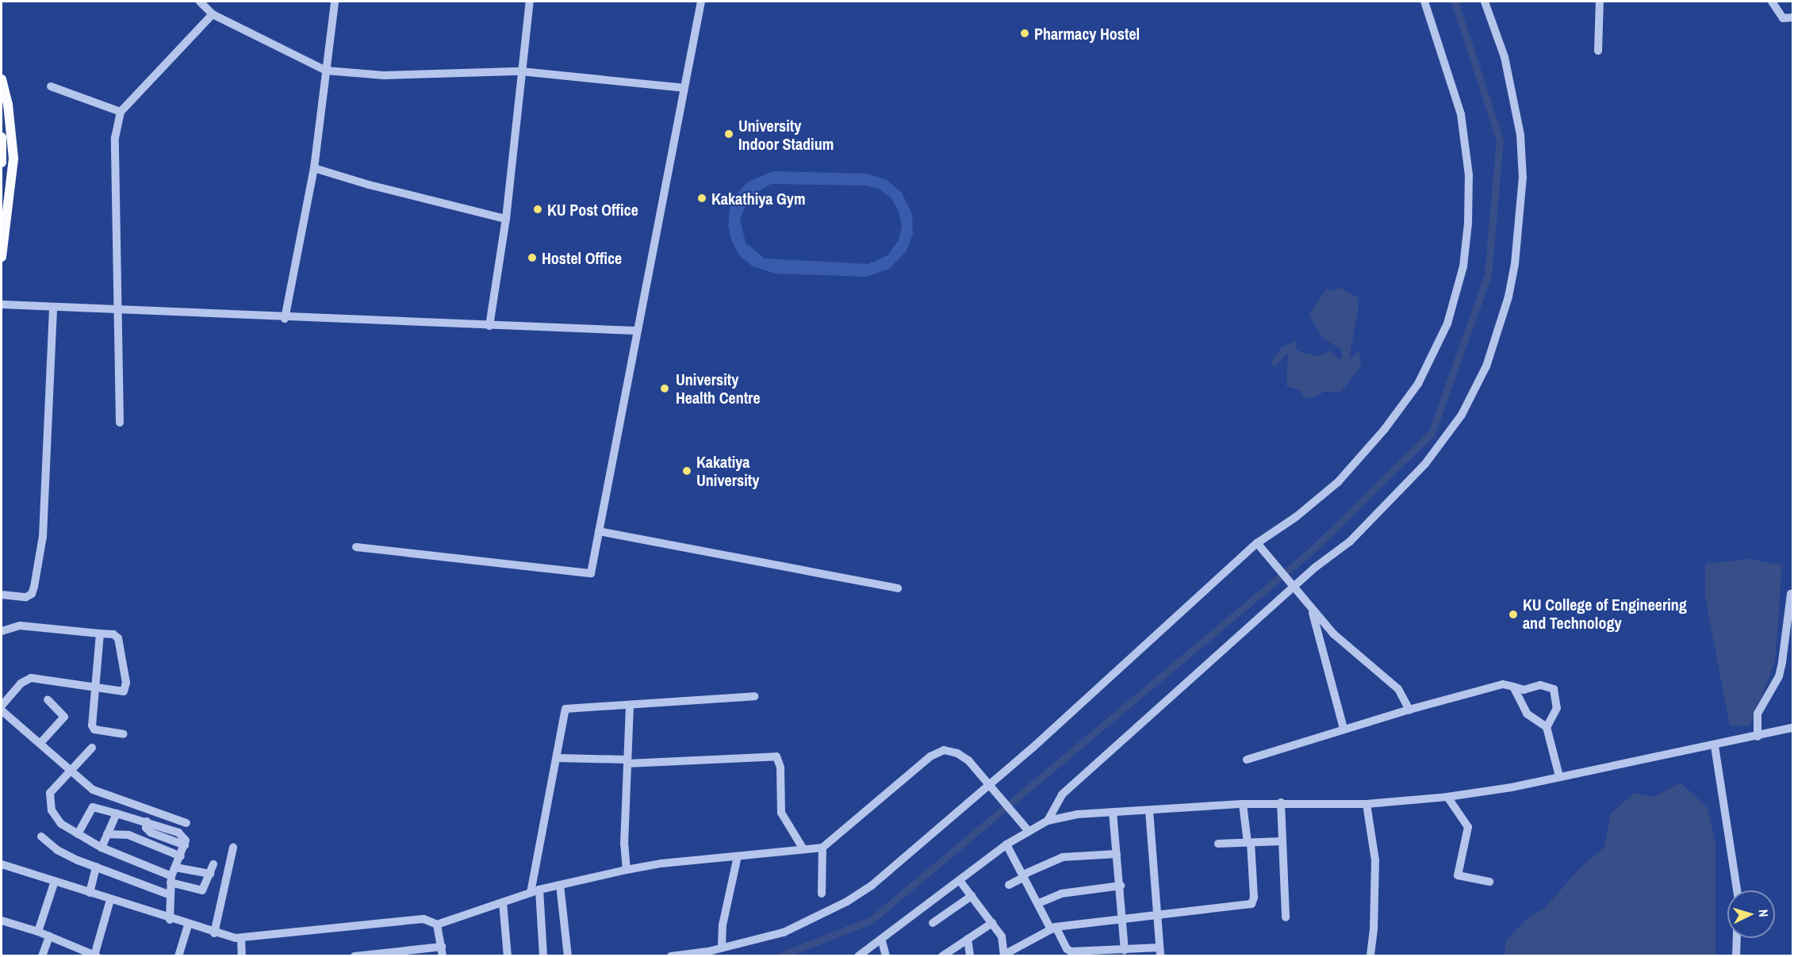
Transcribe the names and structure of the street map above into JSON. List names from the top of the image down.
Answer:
{
  "places": [
    "Pharmacy Hostel",
    "University Indoor Stadium",
    "Kakathiya Gym",
    "KU Post Office",
    "Hostel Office",
    "University Health Centre",
    "Kakatiya University",
    "KU College of Engineering and Technology"
  ],
  "north": "right"
}
